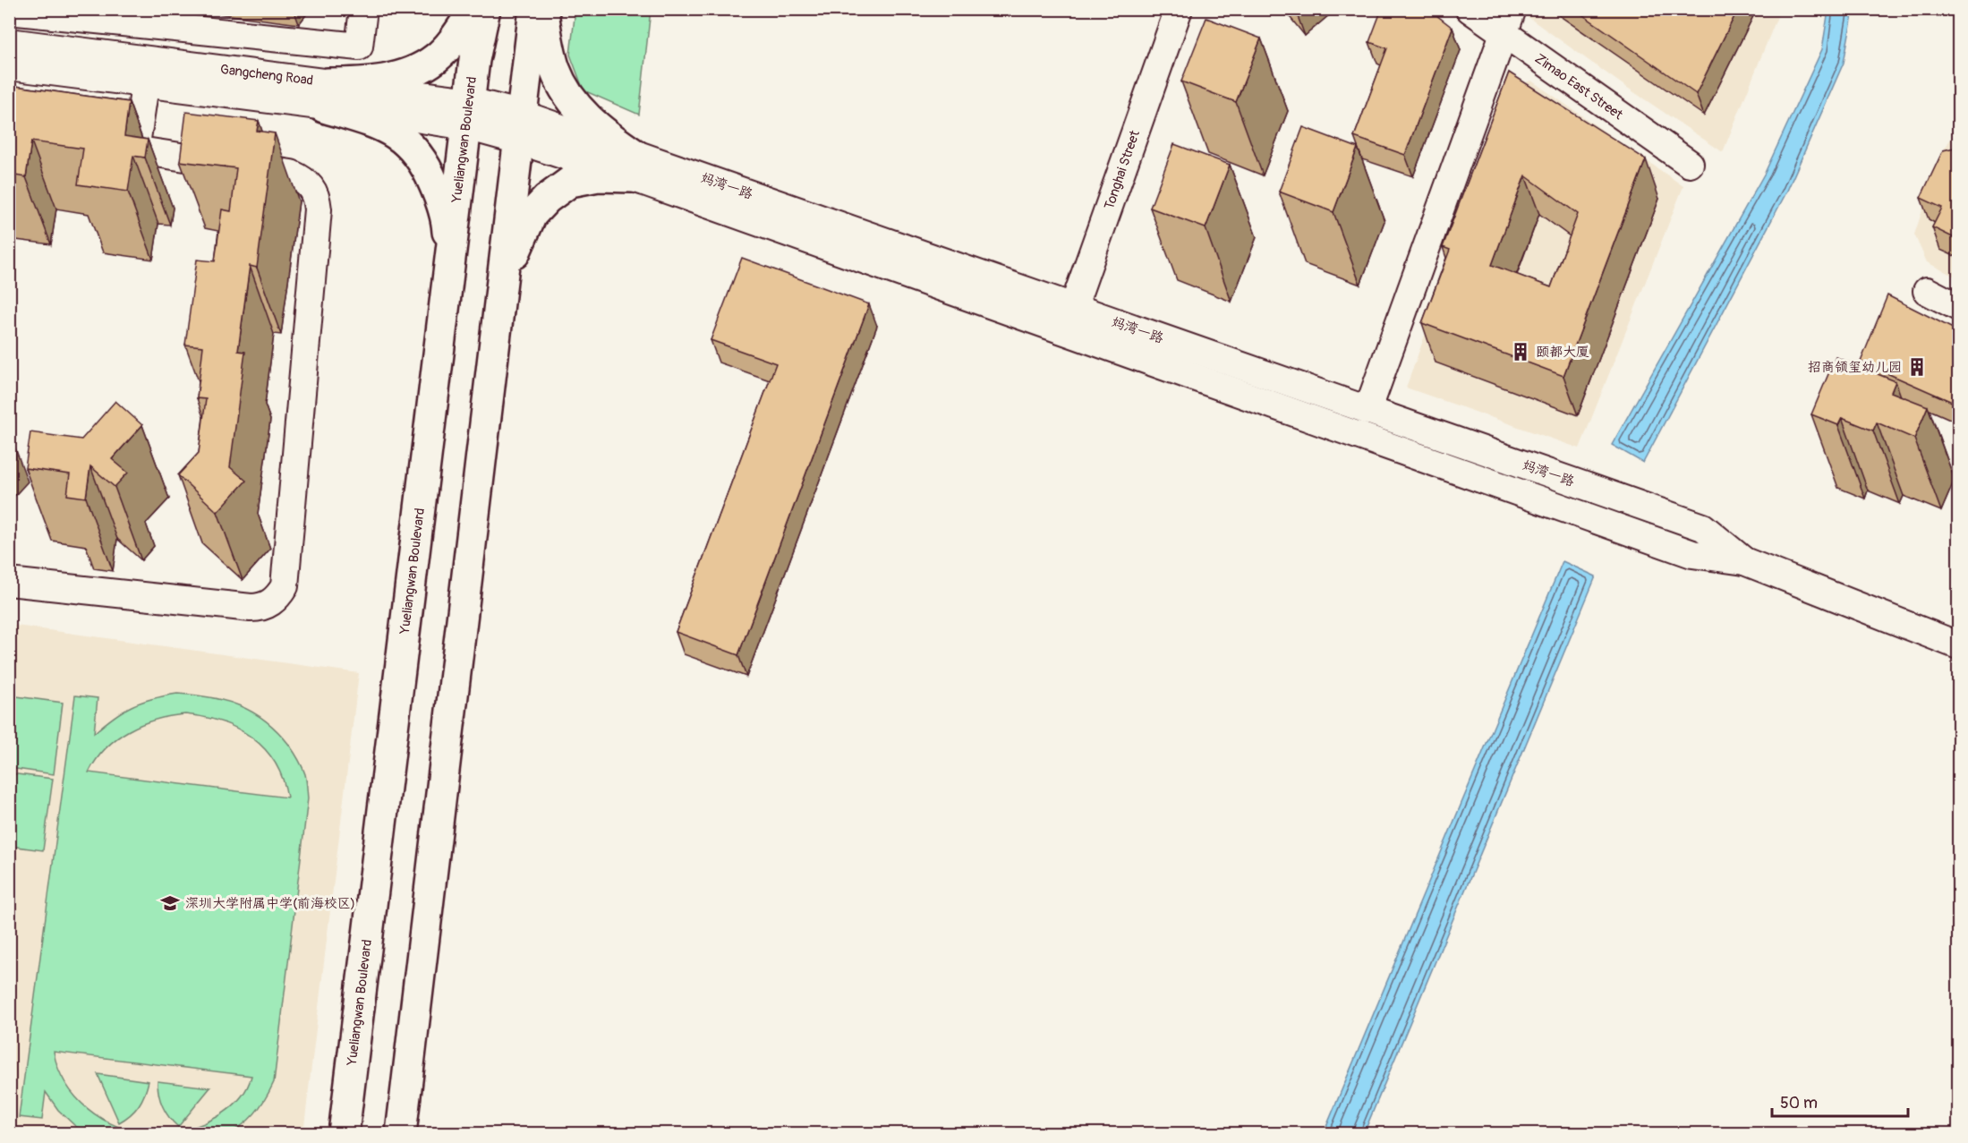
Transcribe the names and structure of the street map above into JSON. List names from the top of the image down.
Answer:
{
  "streets": {
    "main road": ["Yueliangwan Boulevard"],
    "street": [
      "Gangcheng Road",
      "Zimao East Street",
      "Tonghai Street",
      "妈湾一路"
    ]
  },
  "crossings": [
    ["Gangcheng Road", "Yueliangwan Boulevard"],
    ["Gangcheng Road", "妈湾一路"],
    ["Tonghai Street", "妈湾一路"]
  ],
  "places": {
    "building": ["颐都大厦", "招商领玺幼儿园"],
    "school or university": ["深圳大学附属中学(前海校区)"]
  },
  "scale_bar": "50 m"
}
